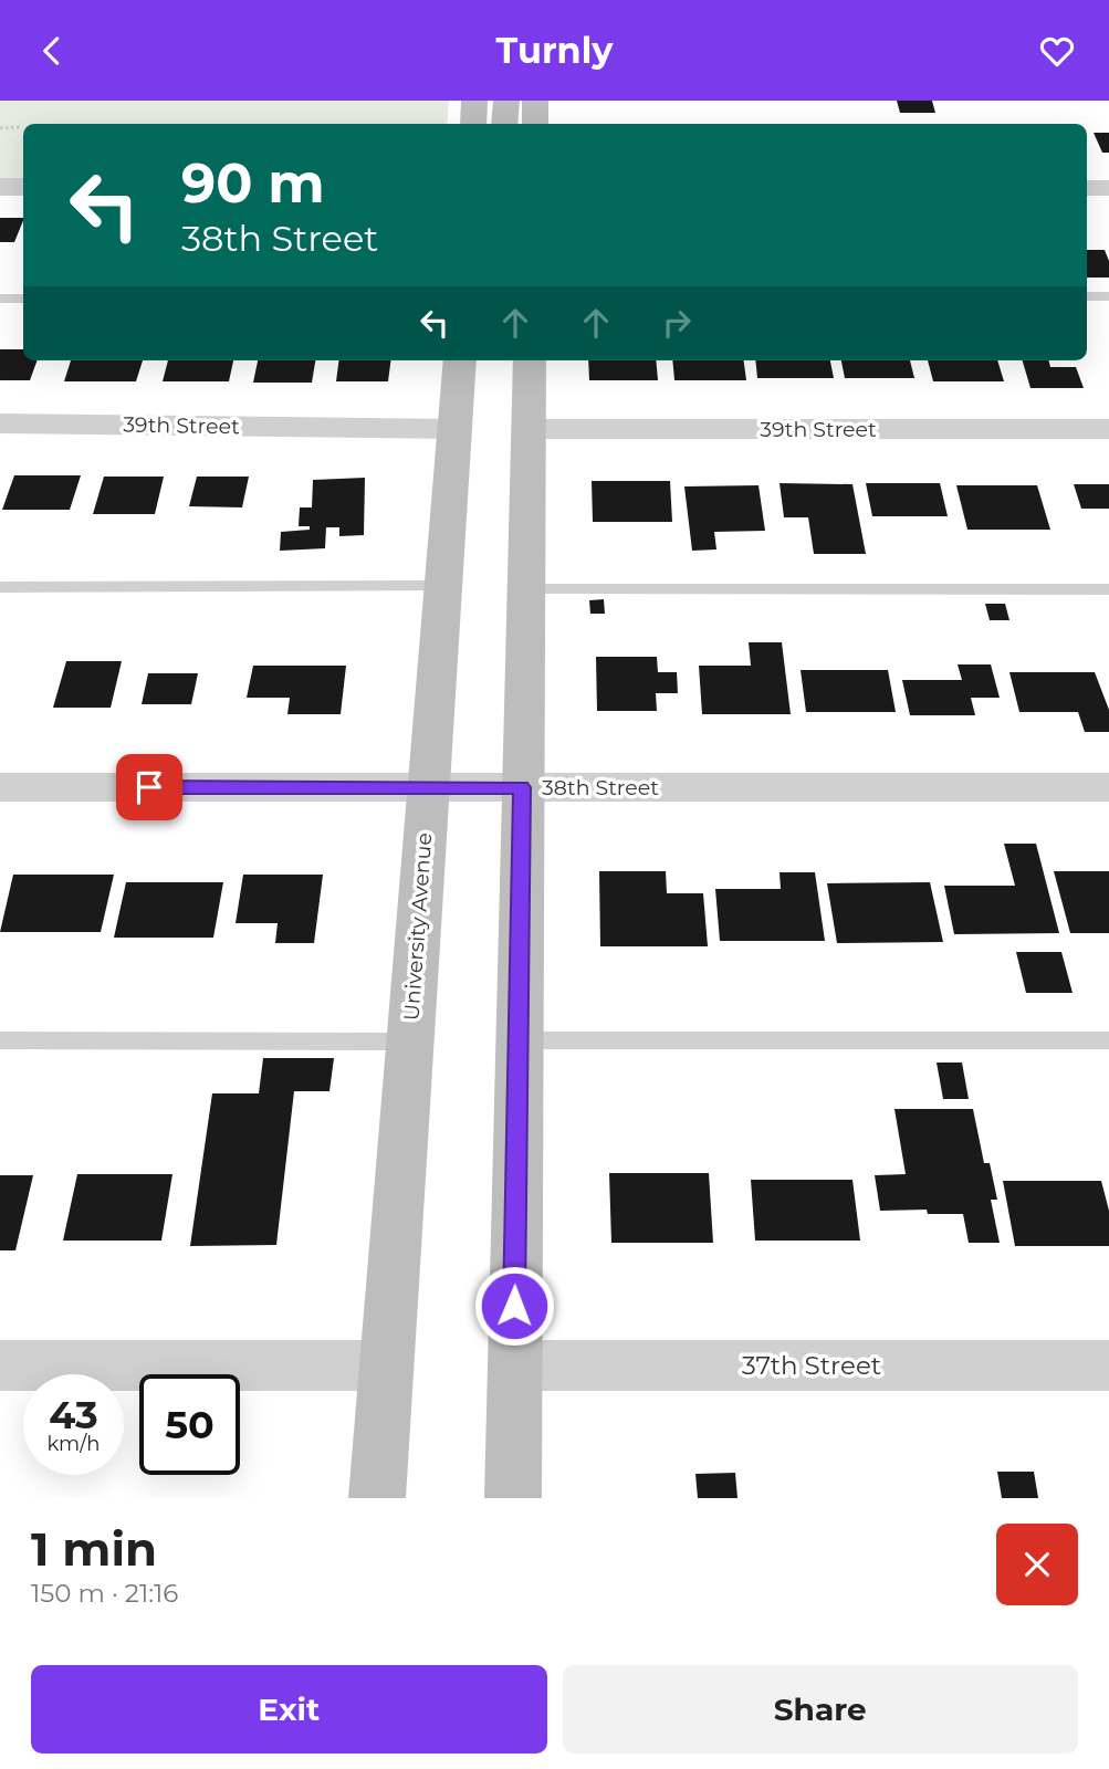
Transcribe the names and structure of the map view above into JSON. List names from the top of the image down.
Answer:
{
  "streets": {
    "main road": ["University Avenue"],
    "street": ["39th Street", "38th Street", "37th Street"]
  },
  "crossings": [
    ["39th Street", "University Avenue"],
    ["38th Street", "University Avenue"]
  ],
  "page": {
    "header": "Turnly",
    "turn": ["90 m", "38th Street"],
    "speed": "43 km/h",
    "limit": "50",
    "heading": ["1 min", "150 m · 21:16"],
    "buttons": ["Exit", "Share"]
  }
}
